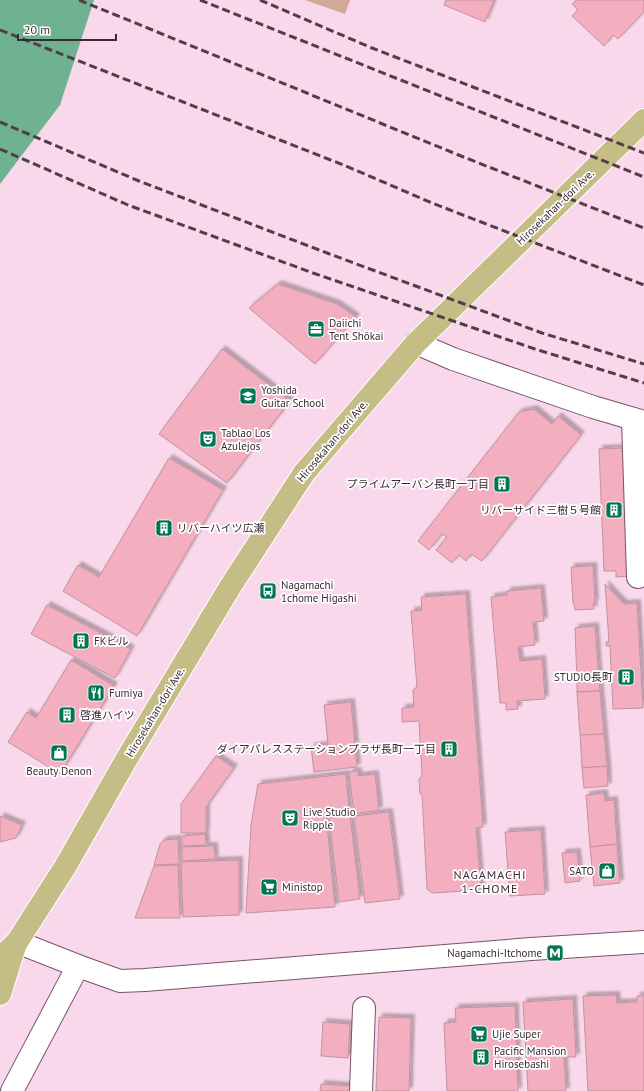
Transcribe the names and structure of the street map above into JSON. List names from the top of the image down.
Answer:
{
  "streets": {
    "main road": ["Hirosekahan-dori Ave."]
  },
  "districts": ["NAGAMACHI 1-CHOME"],
  "places": {
    "office": ["Daiichi Tent Shōkai"],
    "school or university": ["Yoshida Guitar School"],
    "theatre": ["Tablao Los Azulejos", "Live Studio Ripple"],
    "building": [
      "プライムアーバン長町一丁目",
      "リバーサイド三樹５号館",
      "リバーハイツ広瀬",
      "FKビル",
      "STUDIO長町",
      "啓進ハイツ",
      "ダイアパレスステーションプラザ長町一丁目",
      "Pacific Mansion Hirosebashi"
    ],
    "bus stop": ["Nagamachi 1chome Higashi"],
    "restaurant": ["Fumiya"],
    "shop": ["Beauty Denon", "SATO"],
    "supermarket": ["Ministop", "Ujie Super"],
    "metro station": ["Nagamachi-Itchome"]
  },
  "scale_bar": "20 m"
}
